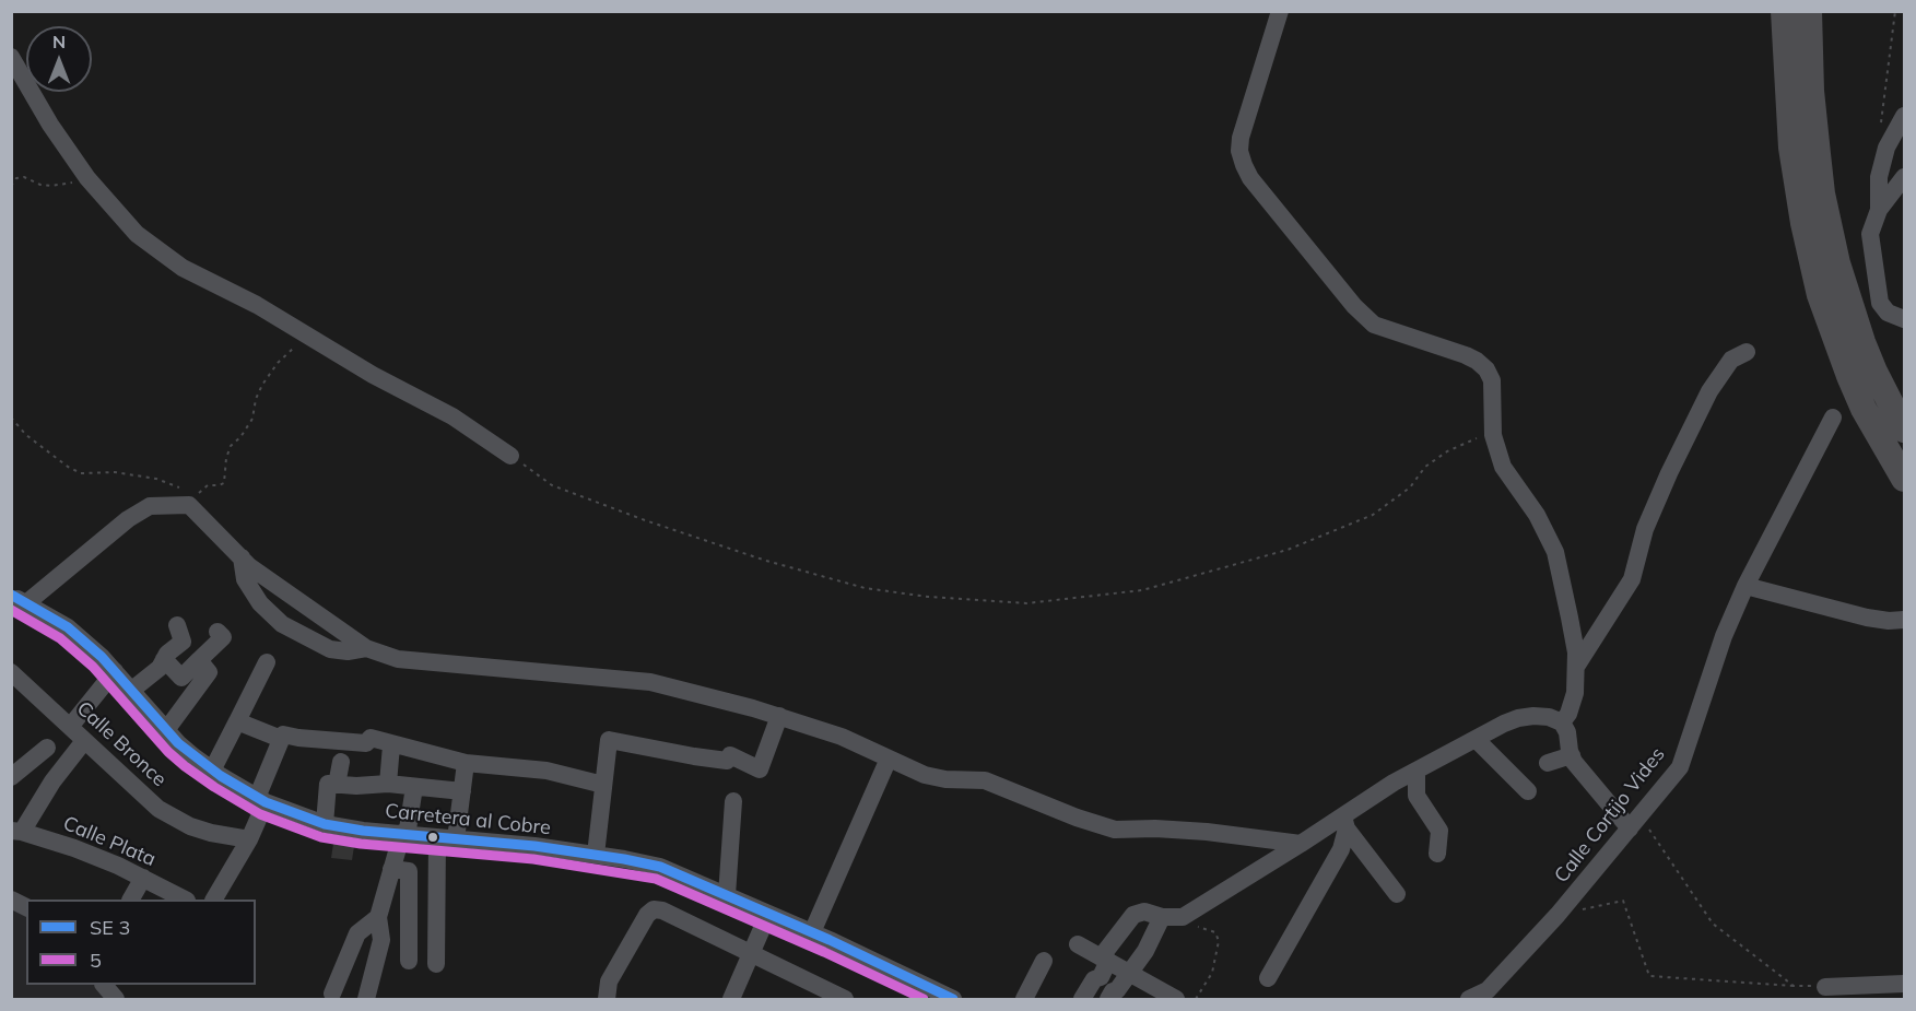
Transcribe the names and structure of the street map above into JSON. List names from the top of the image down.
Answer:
{
  "streets": {
    "street": [
      "Calle Bronce",
      "Calle Cortijo Vides",
      "Carretera al Cobre",
      "Calle Plata"
    ]
  },
  "lines": ["transit line 5"],
  "legend": ["SE 3", "5"],
  "north": "top"
}
